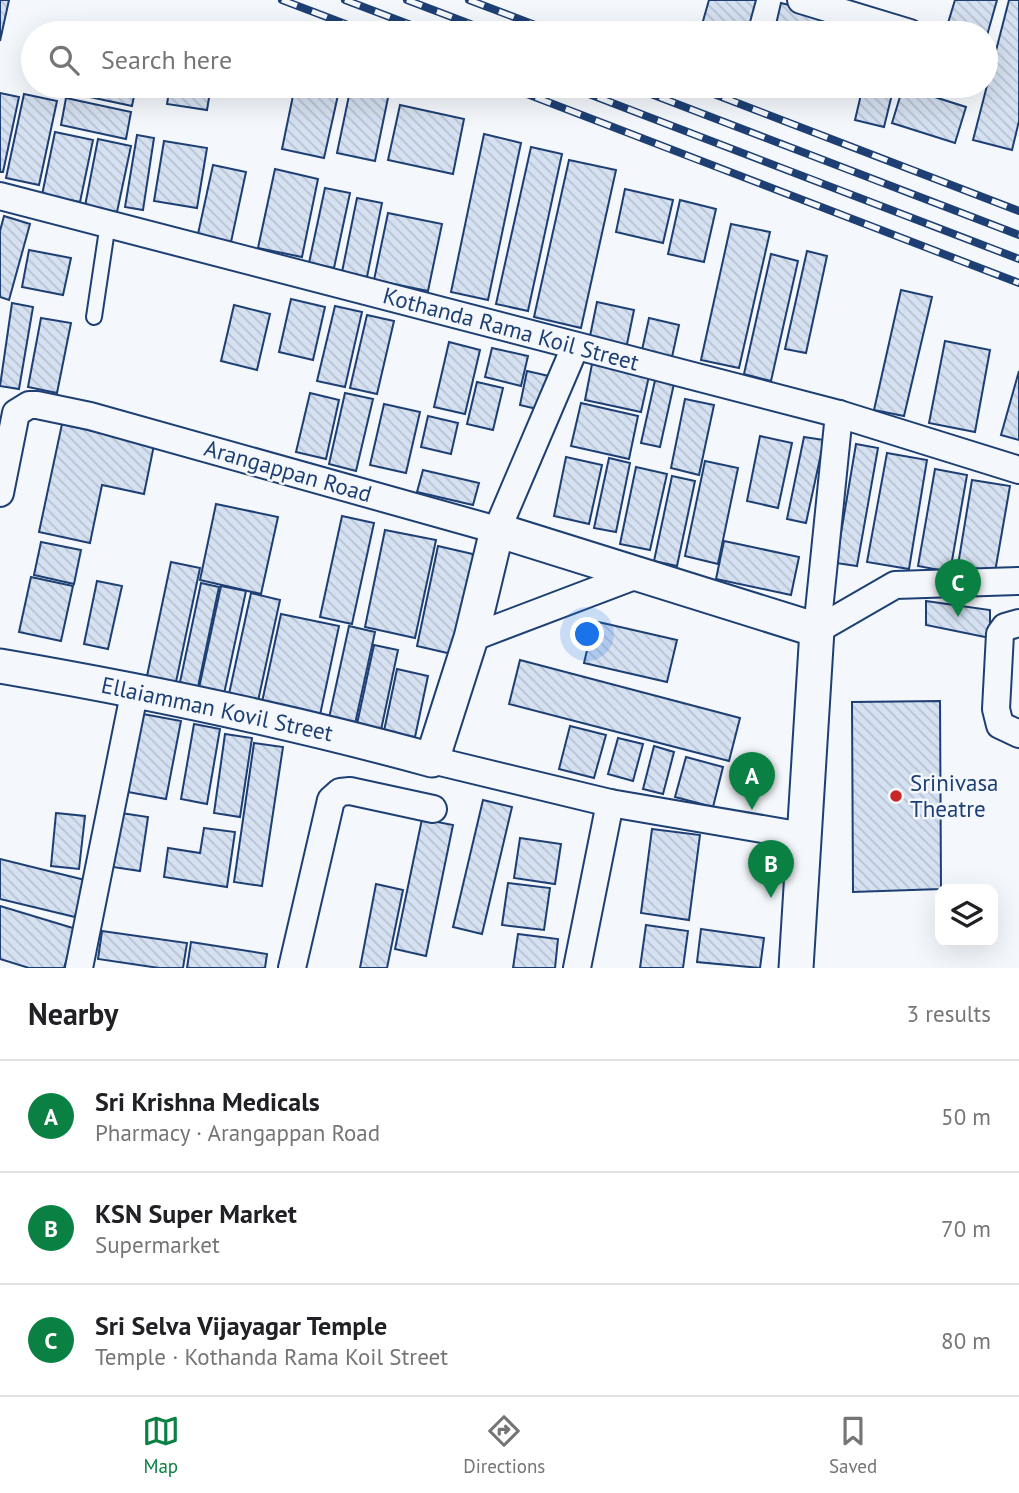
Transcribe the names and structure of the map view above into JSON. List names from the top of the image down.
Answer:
{
  "streets": {
    "street": ["Kothanda Rama Koil Street", "Arangappan Road", "Ellaiamman Kovil Street"]
  },
  "places": ["Srinivasa Theatre"],
  "page": {
    "search": "Search here",
    "pins": ["C", "A", "B"],
    "heading": ["Nearby", "3 results"],
    "list": [
      {
        "mark": "A",
        "name": "Sri Krishna Medicals",
        "note": "Pharmacy · Arangappan Road",
        "value": "50 m"
      },
      {
        "mark": "B",
        "name": "KSN Super Market",
        "note": "Supermarket",
        "value": "70 m"
      },
      {
        "mark": "C",
        "name": "Sri Selva Vijayagar Temple",
        "note": "Temple · Kothanda Rama Koil Street",
        "value": "80 m"
      }
    ],
    "nav": ["Map", "Directions", "Saved"]
  }
}
